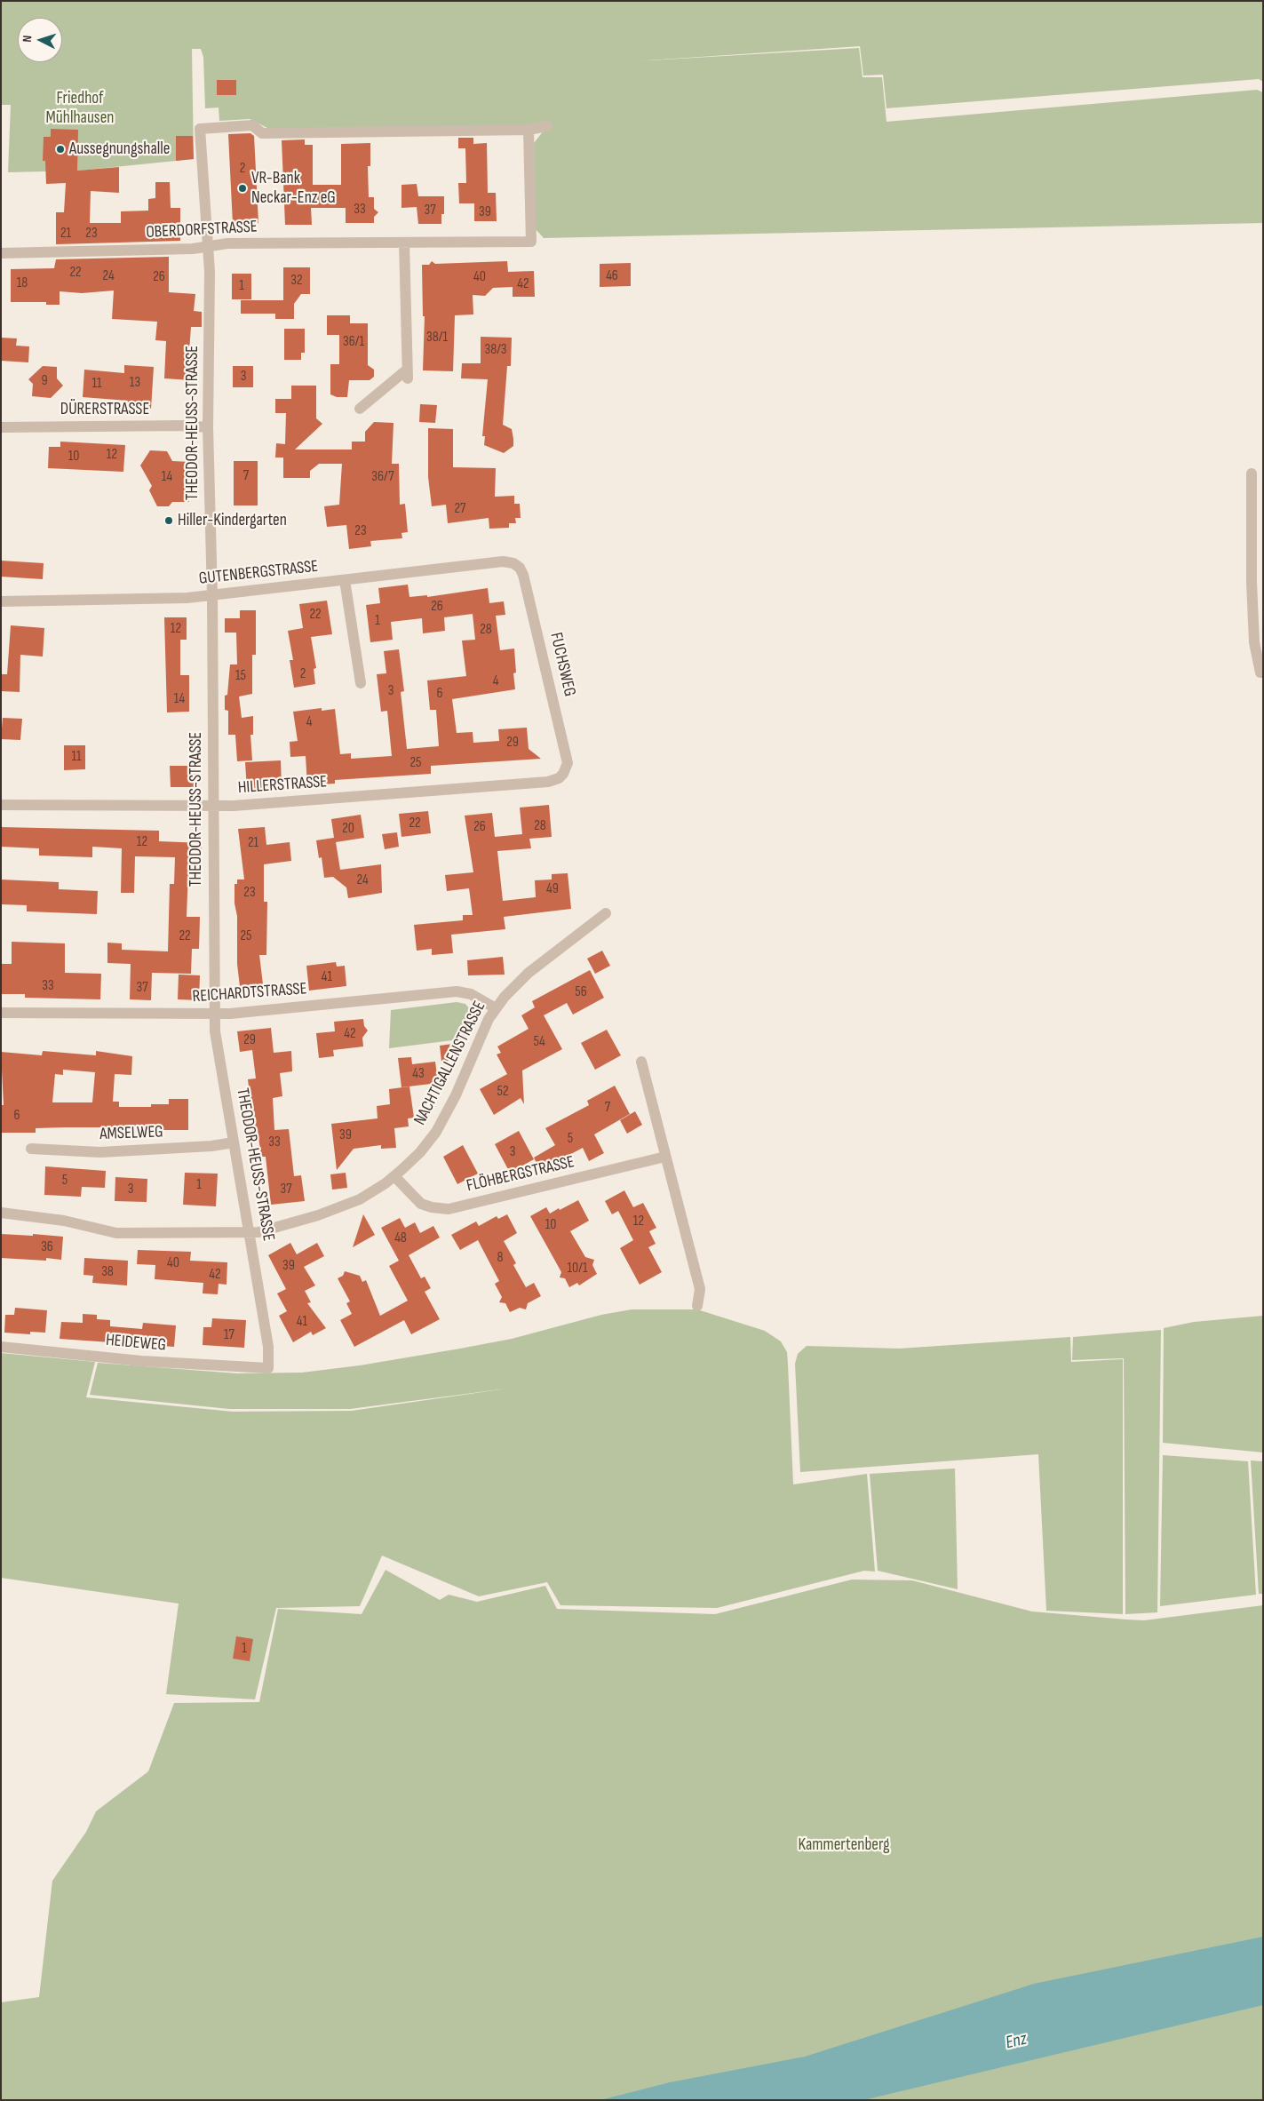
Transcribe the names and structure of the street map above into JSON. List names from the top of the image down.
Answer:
{
  "streets": {
    "street": [
      "OBERDORFSTRASSE",
      "DÜRERSTRASSE",
      "THEODOR-HEUSS-STRASSE",
      "GUTENBERGSTRASSE",
      "FUCHSWEG",
      "HILLERSTRASSE",
      "REICHARDTSTRASSE",
      "NACHTIGALLENSTRASSE",
      "AMSELWEG",
      "FLÖHBERGSTRASSE",
      "HEIDEWEG"
    ]
  },
  "crossings": [
    ["OBERDORFSTRASSE", "THEODOR-HEUSS-STRASSE"],
    ["DÜRERSTRASSE", "THEODOR-HEUSS-STRASSE"],
    ["THEODOR-HEUSS-STRASSE", "GUTENBERGSTRASSE"],
    ["THEODOR-HEUSS-STRASSE", "HILLERSTRASSE"],
    ["THEODOR-HEUSS-STRASSE", "REICHARDTSTRASSE"],
    ["THEODOR-HEUSS-STRASSE", "NACHTIGALLENSTRASSE"],
    ["THEODOR-HEUSS-STRASSE", "AMSELWEG"],
    ["THEODOR-HEUSS-STRASSE", "HEIDEWEG"],
    ["GUTENBERGSTRASSE", "FUCHSWEG"],
    ["FUCHSWEG", "HILLERSTRASSE"],
    ["REICHARDTSTRASSE", "NACHTIGALLENSTRASSE"],
    ["NACHTIGALLENSTRASSE", "FLÖHBERGSTRASSE"]
  ],
  "water": ["Enz"],
  "parks": ["Friedhof Mühlhausen", "Kammertenberg"],
  "places": ["Aussegnungshalle", "VR-Bank Neckar-Enz eG", "Hiller-Kindergarten"],
  "house_numbers": [
    "2",
    "33",
    "37",
    "39",
    "21",
    "23",
    "22",
    "24",
    "46",
    "26",
    "40",
    "32",
    "18",
    "42",
    "1",
    "38/1",
    "36/1",
    "38/3",
    "3",
    "9",
    "13",
    "11",
    "12",
    "10",
    "7",
    "14",
    "36/7",
    "27",
    "23",
    "26",
    "22",
    "1",
    "12",
    "28",
    "2",
    "15",
    "4",
    "3",
    "6",
    "14",
    "4",
    "29",
    "11",
    "25",
    "22",
    "28",
    "26",
    "20",
    "12",
    "21",
    "24",
    "49",
    "23",
    "22",
    "25",
    "41",
    "33",
    "37",
    "56",
    "42",
    "29",
    "54",
    "43",
    "52",
    "7",
    "6",
    "39",
    "5",
    "33",
    "3",
    "5",
    "1",
    "3",
    "37",
    "12",
    "10",
    "48",
    "36",
    "8",
    "40",
    "39",
    "10/1",
    "38",
    "42",
    "41",
    "17",
    "1"
  ],
  "north": "left"
}
